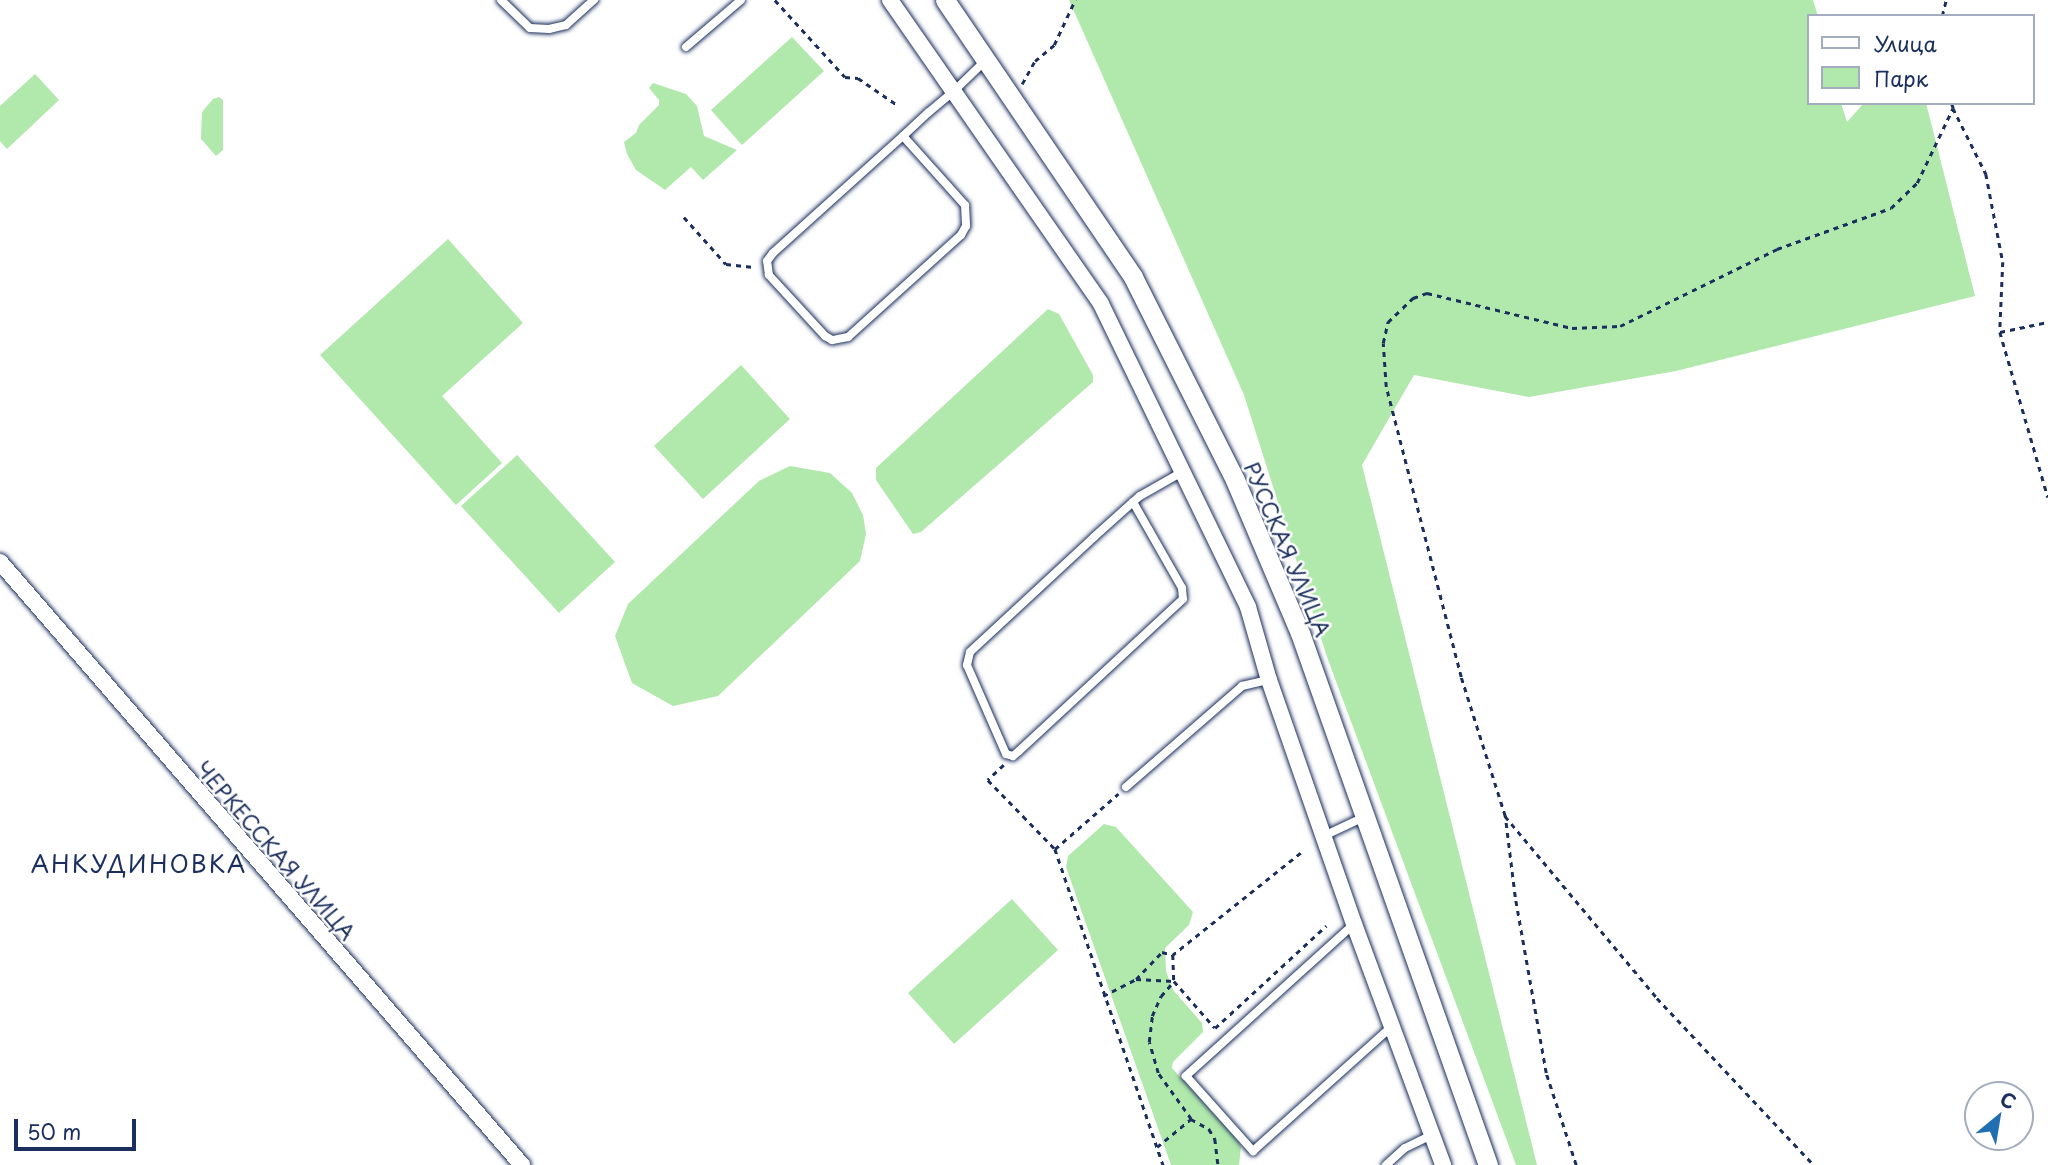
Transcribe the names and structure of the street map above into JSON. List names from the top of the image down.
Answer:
{
  "streets": {
    "street": ["РУССКАЯ УЛИЦА", "ЧЕРКЕССКАЯ УЛИЦА"]
  },
  "districts": ["АНКУДИНОВКА"],
  "legend": ["Улица", "Парк"],
  "scale_bar": "50 m",
  "north": "top right"
}
